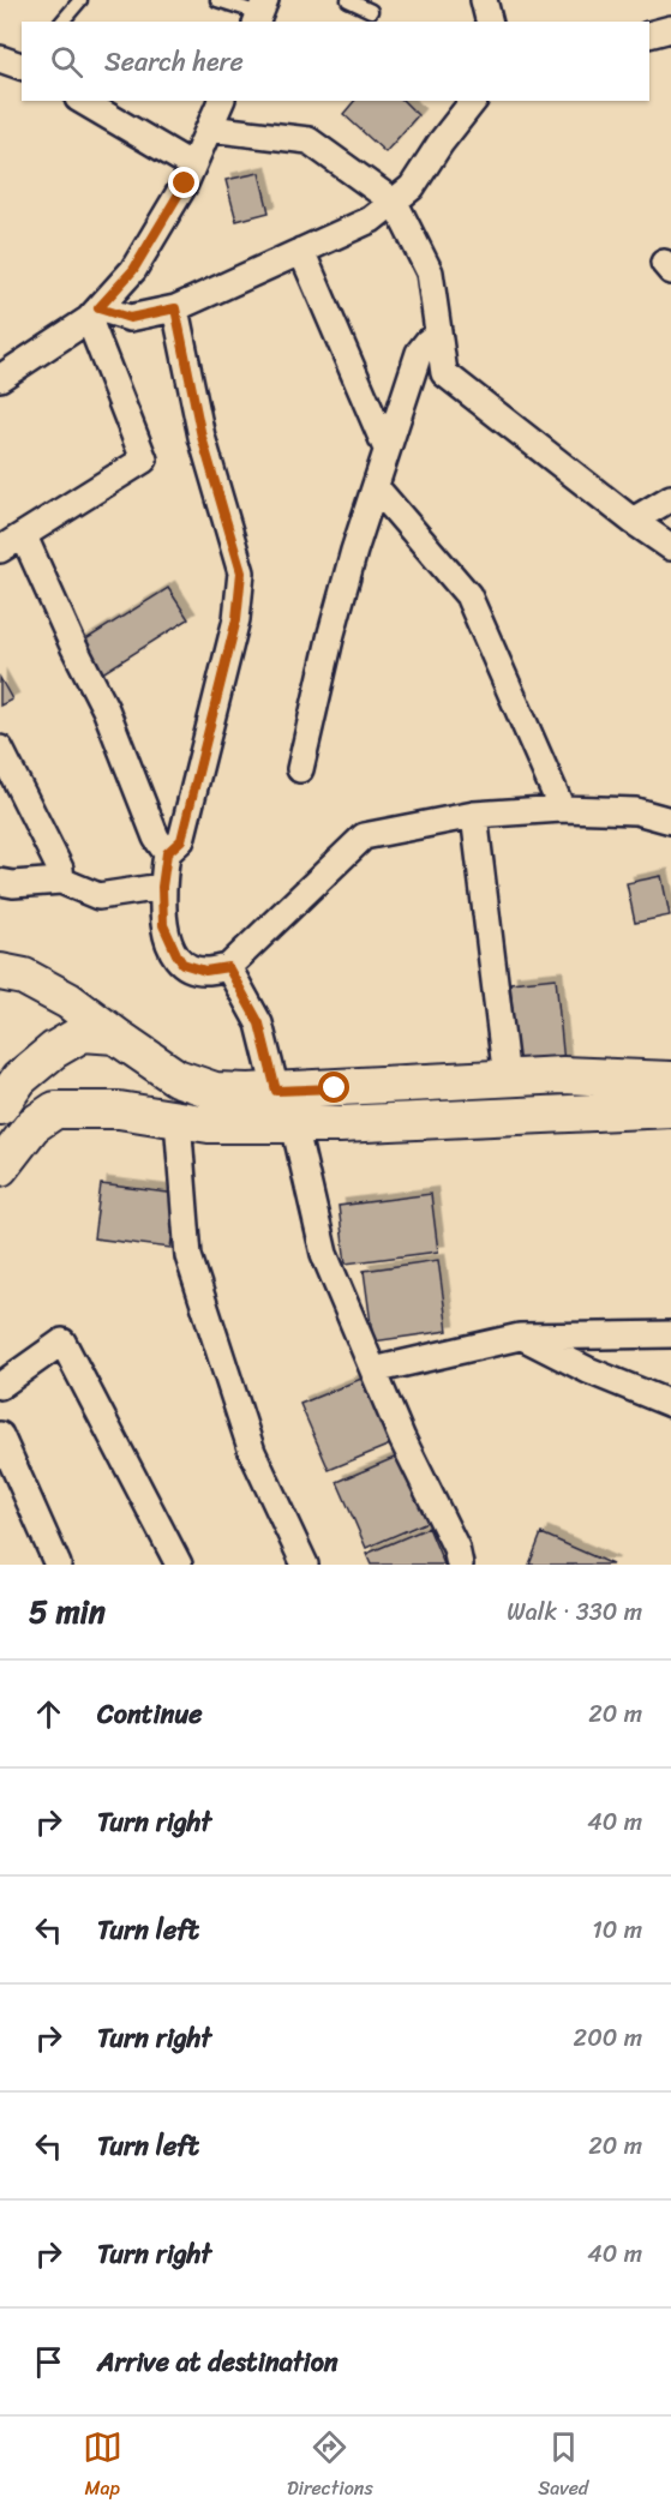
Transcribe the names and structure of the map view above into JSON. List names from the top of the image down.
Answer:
{
  "page": {
    "search": "Search here",
    "heading": ["5 min", "Walk · 330 m"],
    "list": [
      ["Continue", "20 m"],
      ["Turn right", "40 m"],
      ["Turn left", "10 m"],
      ["Turn right", "200 m"],
      ["Turn left", "20 m"],
      ["Turn right", "40 m"],
      "Arrive at destination"
    ],
    "nav": ["Map", "Directions", "Saved"]
  }
}
